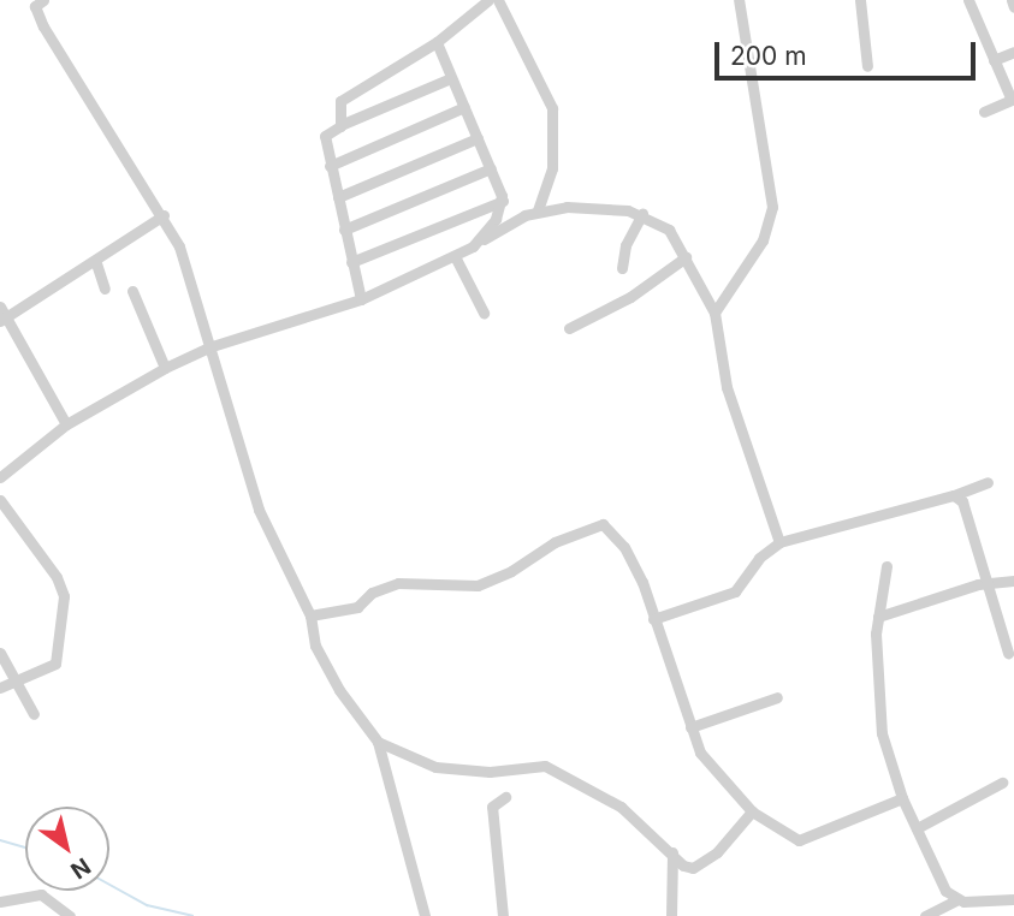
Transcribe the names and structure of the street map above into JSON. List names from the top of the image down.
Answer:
{
  "scale_bar": "200 m",
  "north": "bottom right"
}
